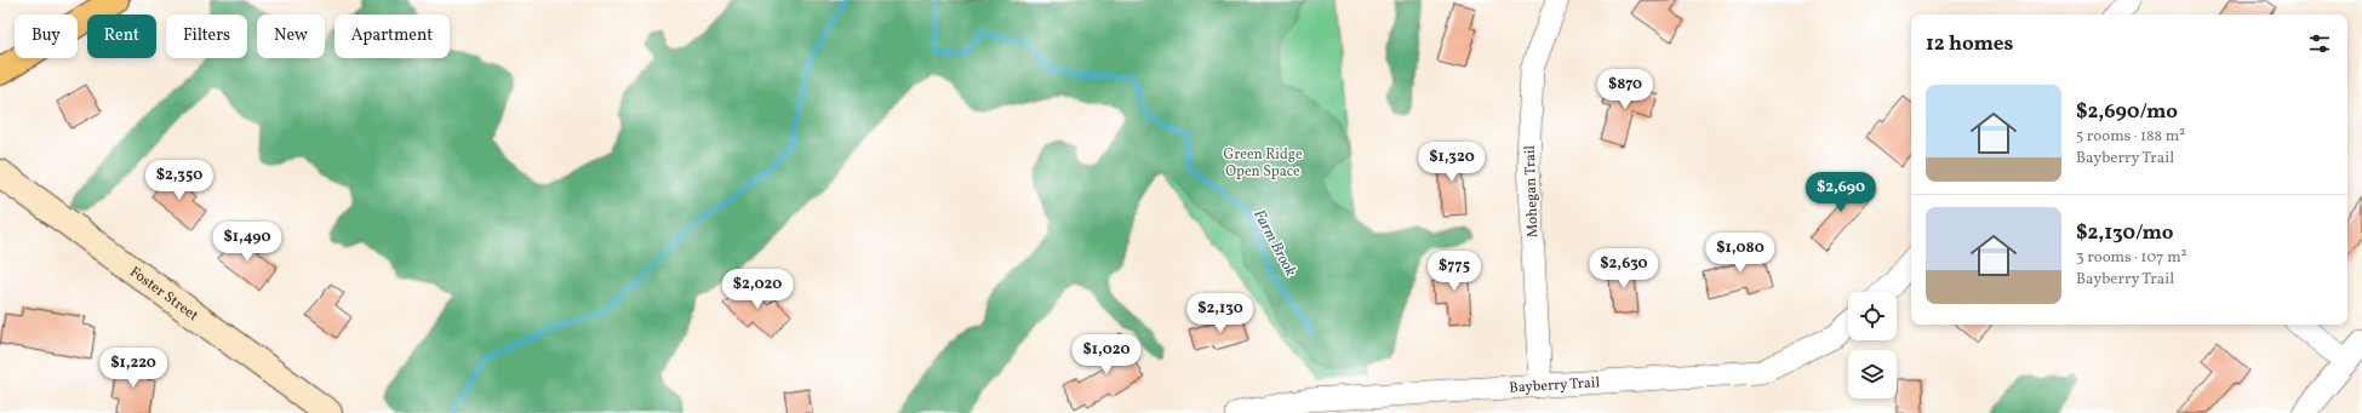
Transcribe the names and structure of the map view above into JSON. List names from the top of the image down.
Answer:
{
  "streets": {
    "street": ["Mohegan Trail", "Foster Street", "Bayberry Trail"]
  },
  "crossings": [
    ["Mohegan Trail", "Bayberry Trail"]
  ],
  "water": ["Farm Brook"],
  "parks": ["Green Ridge Open Space"],
  "page": {
    "chip": [
      "Buy",
      "Rent",
      "Filters",
      "New",
      "Apartment"
    ],
    "heading": "12 homes",
    "price": [
      "$870",
      "$1,320",
      "$2,350",
      "$2,690",
      "$1,490",
      "$1,080",
      "$2,630",
      "$775",
      "$2,020",
      "$2,130",
      "$1,020",
      "$1,220"
    ],
    "list": [
      {
        "name": "$2,690/mo",
        "note": "5 rooms · 188 m² · Bayberry Trail"
      },
      {
        "name": "$2,130/mo",
        "note": "3 rooms · 107 m² · Bayberry Trail"
      }
    ]
  }
}
